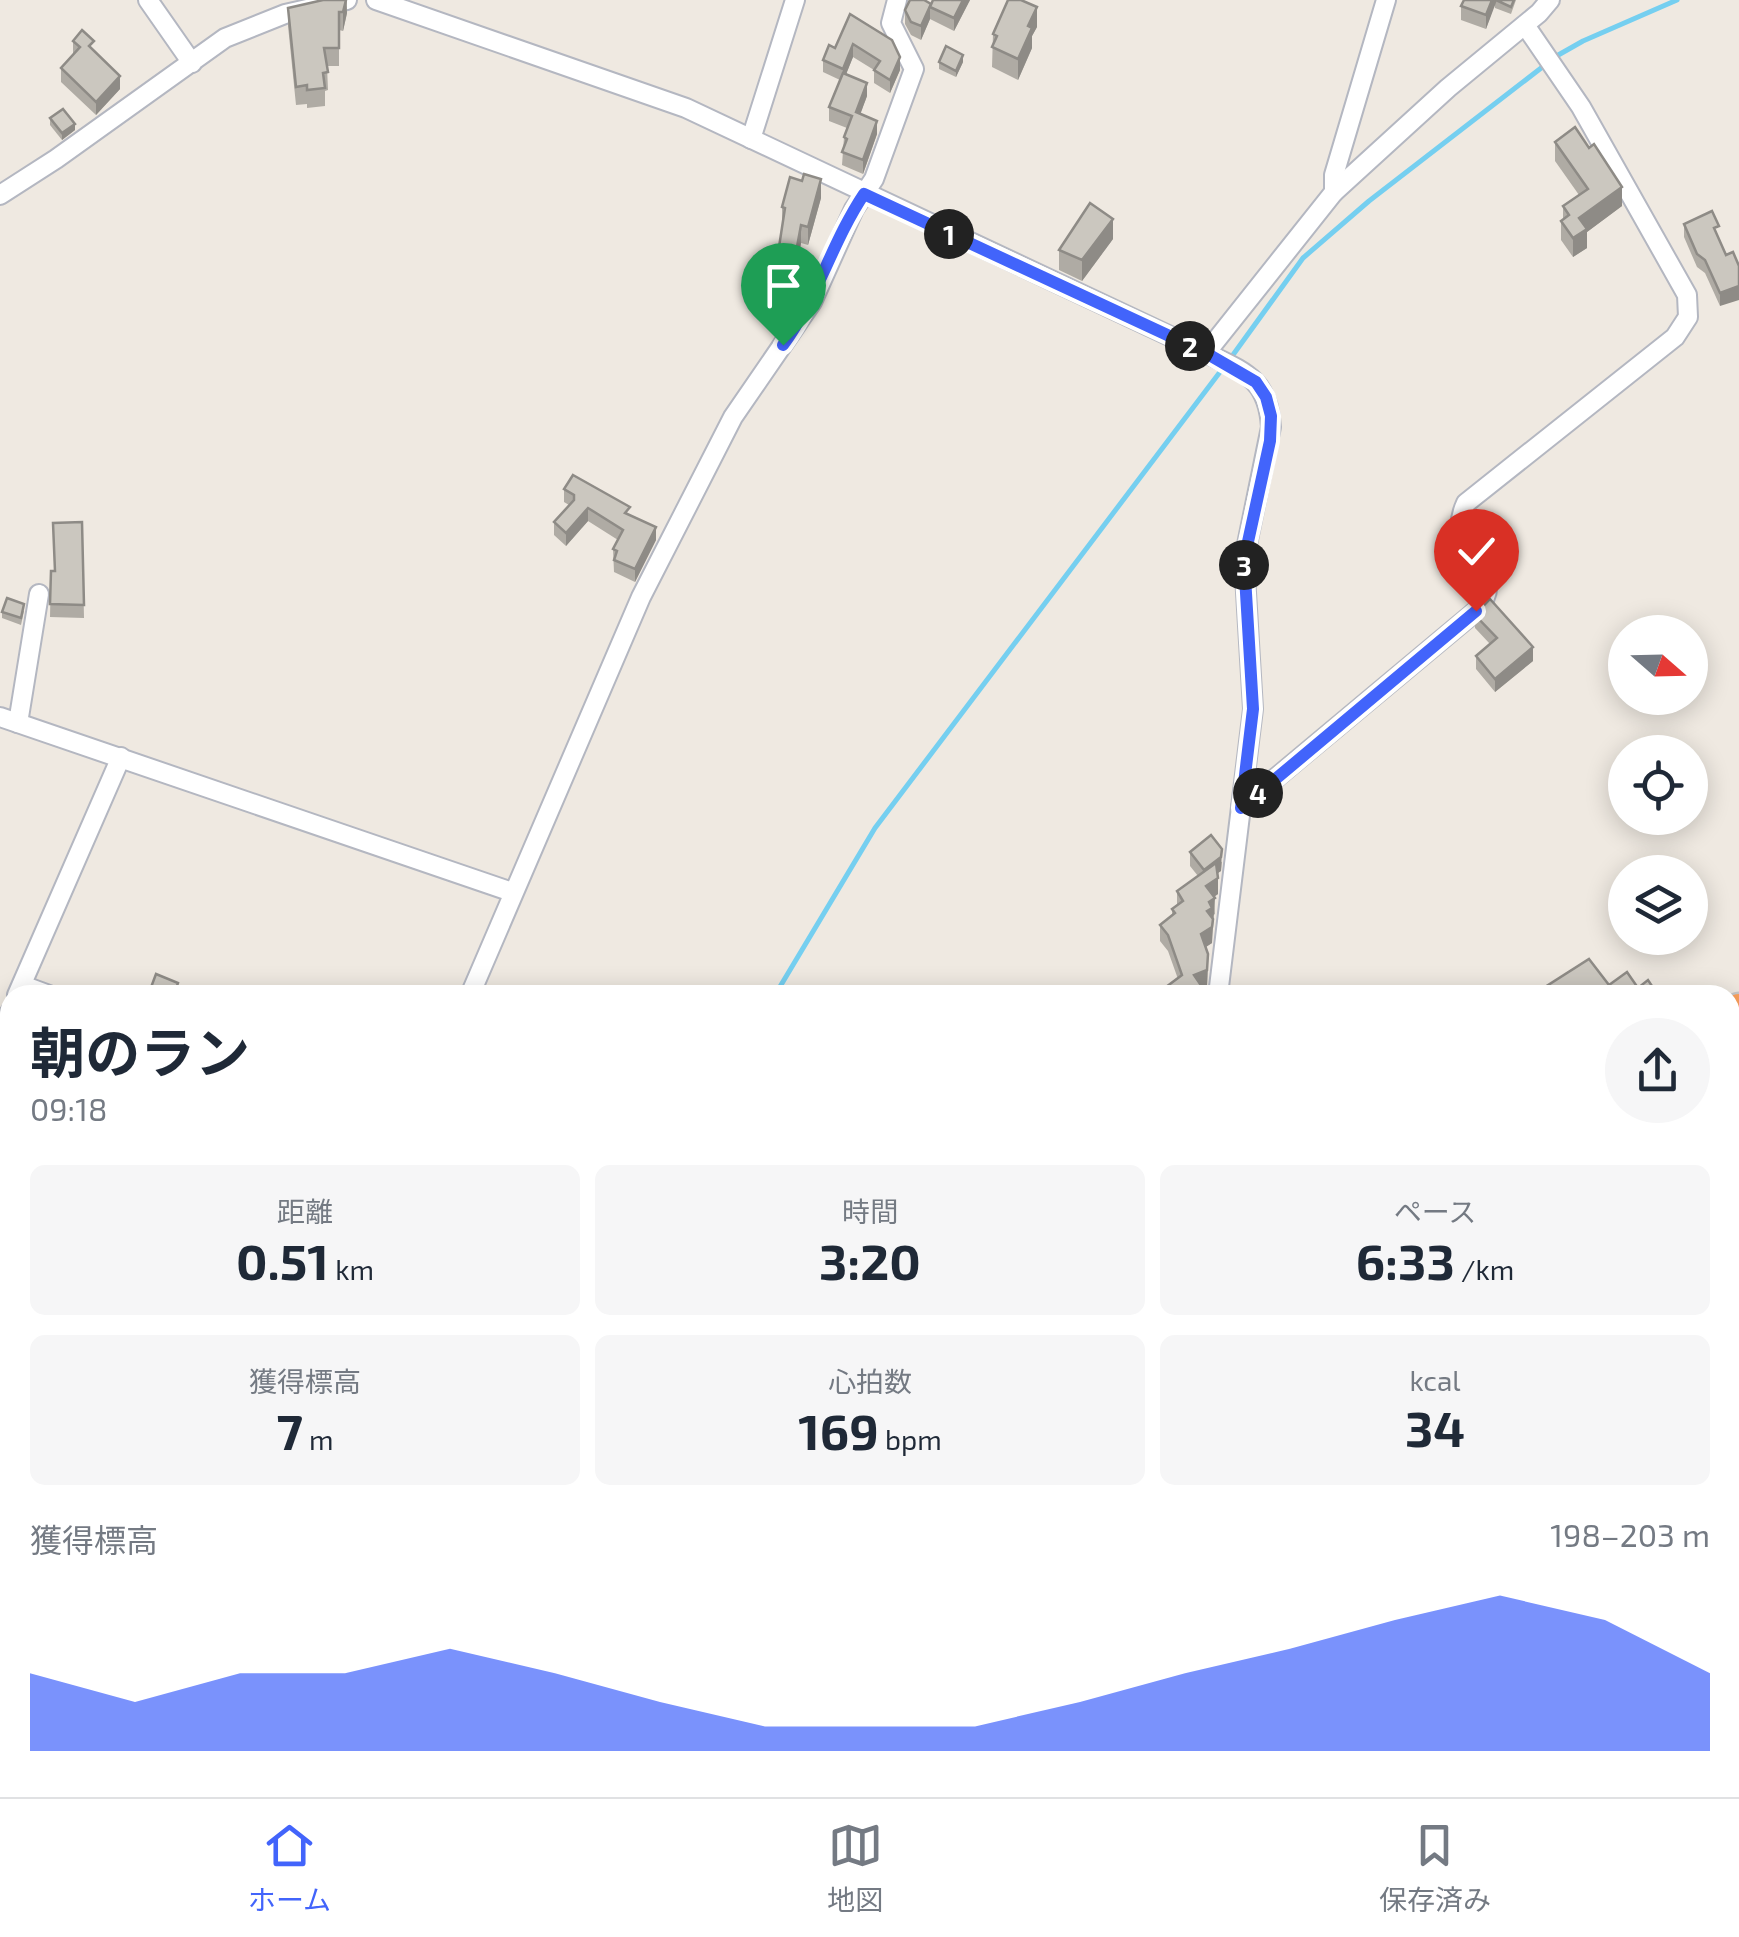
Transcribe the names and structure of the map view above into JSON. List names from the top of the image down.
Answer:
{
  "north": "right",
  "page": {
    "pins": [
      "1",
      "2",
      "3",
      "4"
    ],
    "heading": ["朝のラン", "09:18"],
    "stats": [
      ["距離", "0.51 km"],
      ["時間", "3:20"],
      ["ペース", "6:33 /km"],
      ["獲得標高", "7 m"],
      ["心拍数", "169 bpm"],
      ["kcal", "34"]
    ],
    "chart": ["獲得標高", "198–203 m"],
    "tabs": ["ホーム", "地図", "保存済み"]
  }
}
